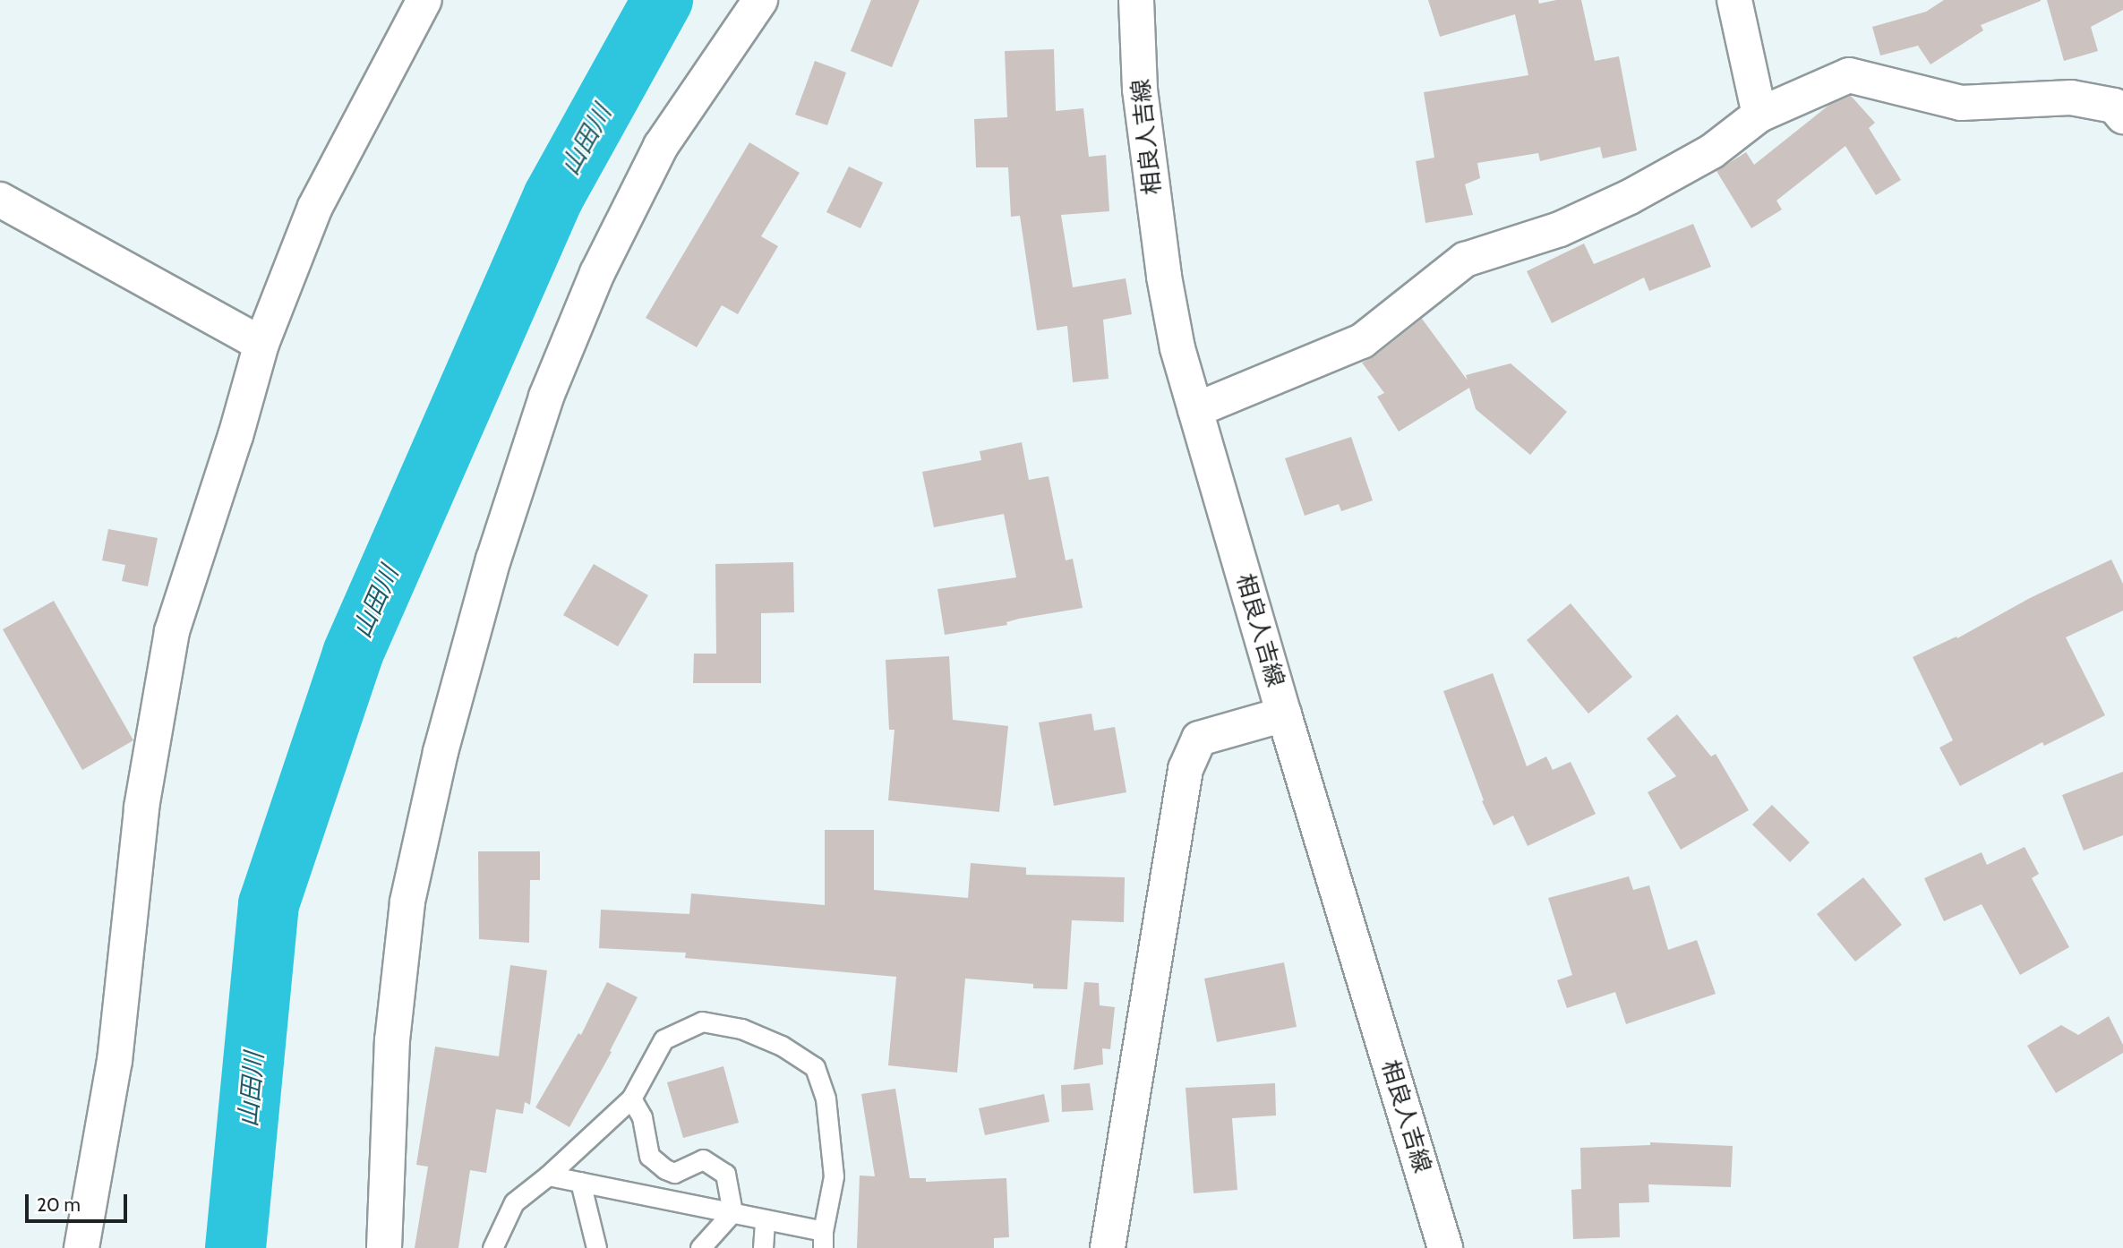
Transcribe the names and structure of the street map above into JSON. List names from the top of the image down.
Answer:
{
  "streets": {
    "street": ["相良人吉線"]
  },
  "water": ["山田川"],
  "scale_bar": "20 m"
}
